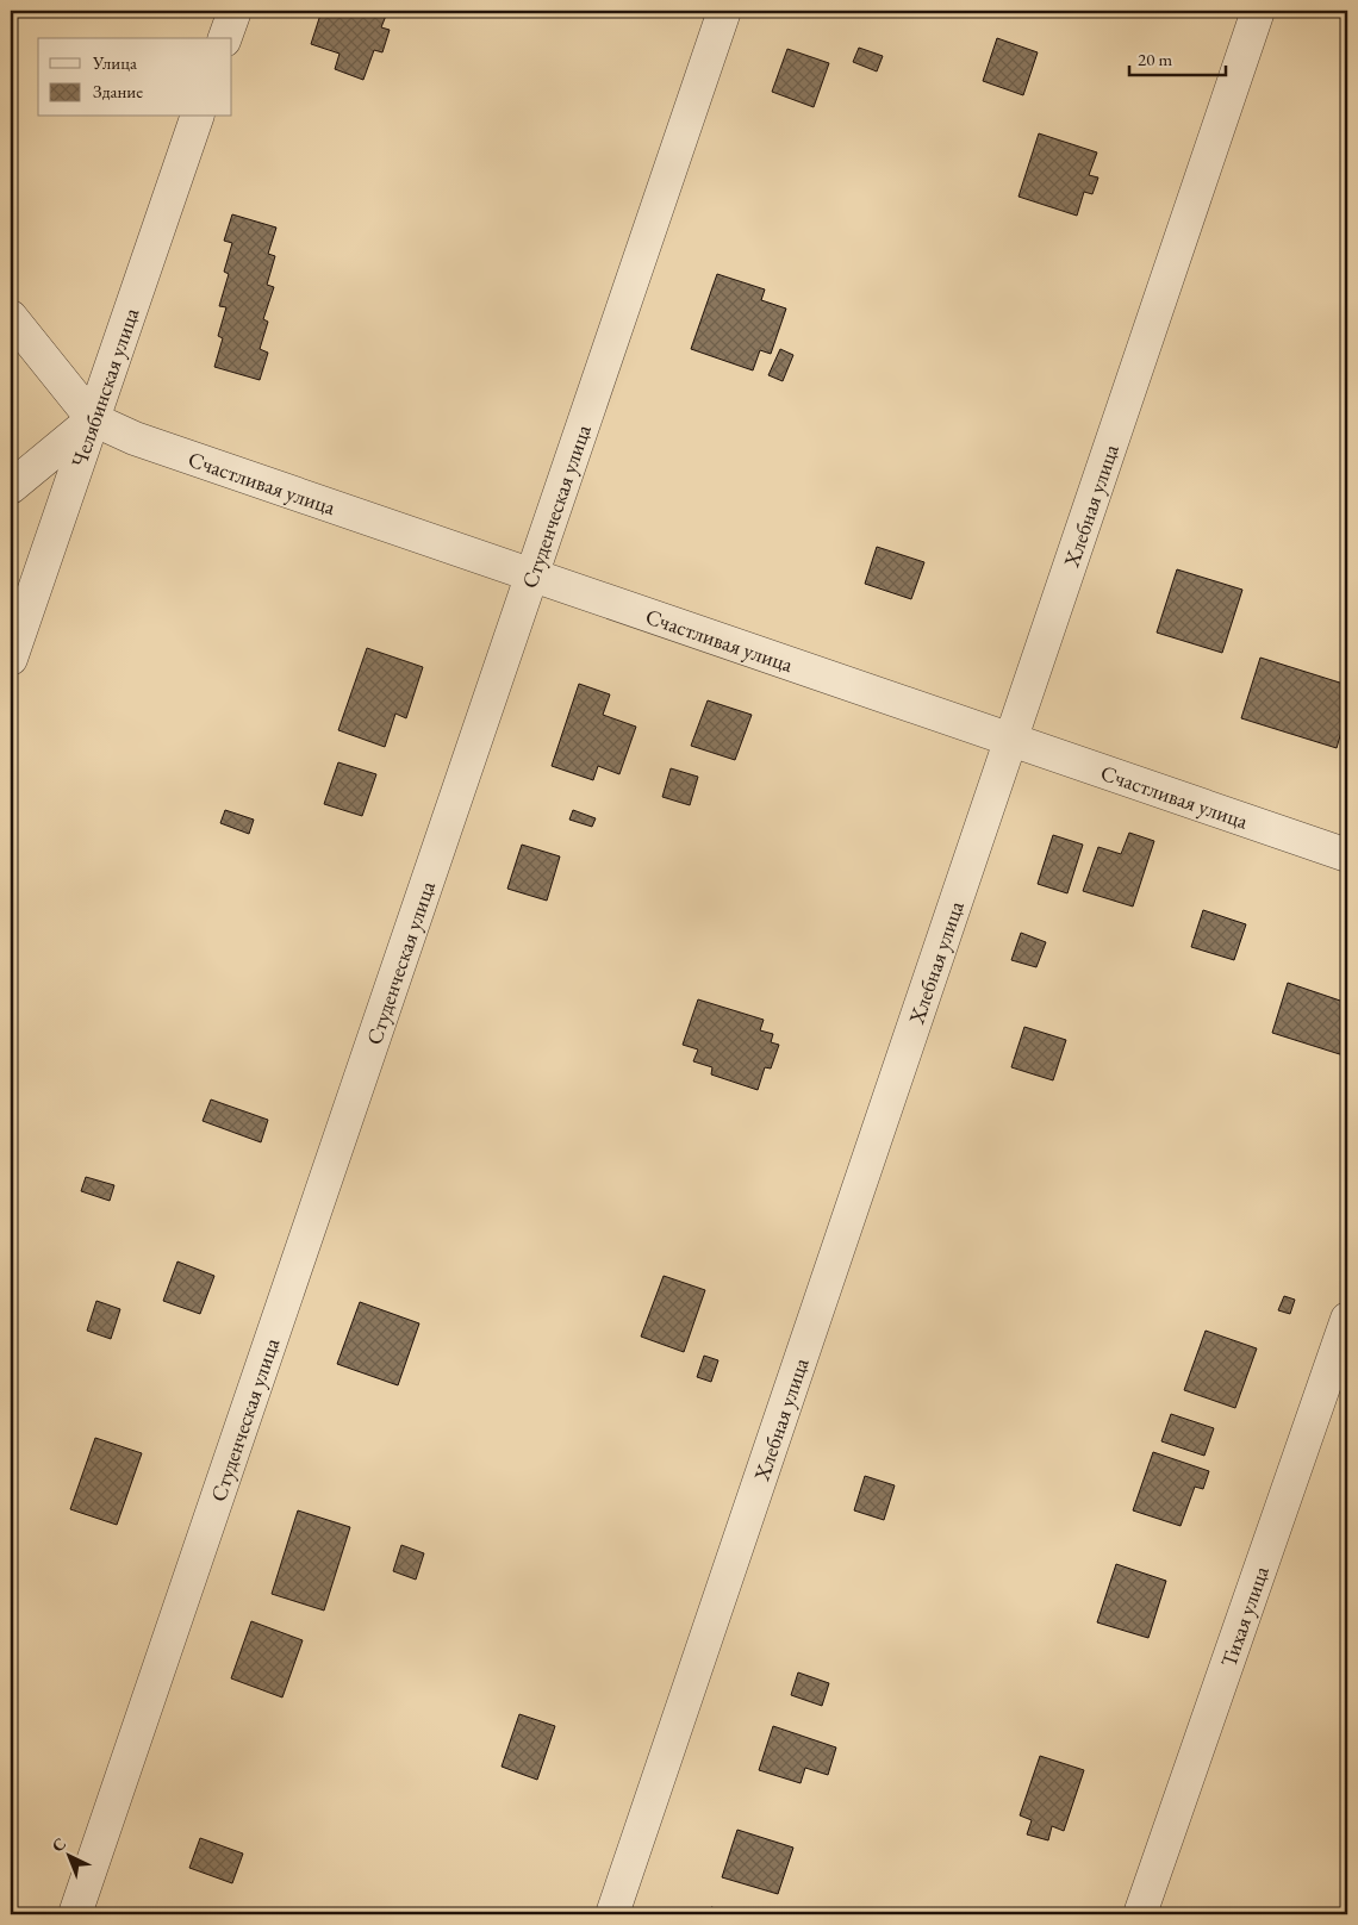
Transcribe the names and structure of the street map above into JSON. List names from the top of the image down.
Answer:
{
  "streets": {
    "street": [
      "Челябинская улица",
      "Счастливая улица",
      "Хлебная улица",
      "Студенческая улица",
      "Тихая улица"
    ]
  },
  "crossings": [
    ["Челябинская улица", "Счастливая улица"],
    ["Счастливая улица", "Хлебная улица"],
    ["Счастливая улица", "Студенческая улица"]
  ],
  "legend": ["Улица", "Здание"],
  "scale_bar": "20 m",
  "north": "top left"
}
